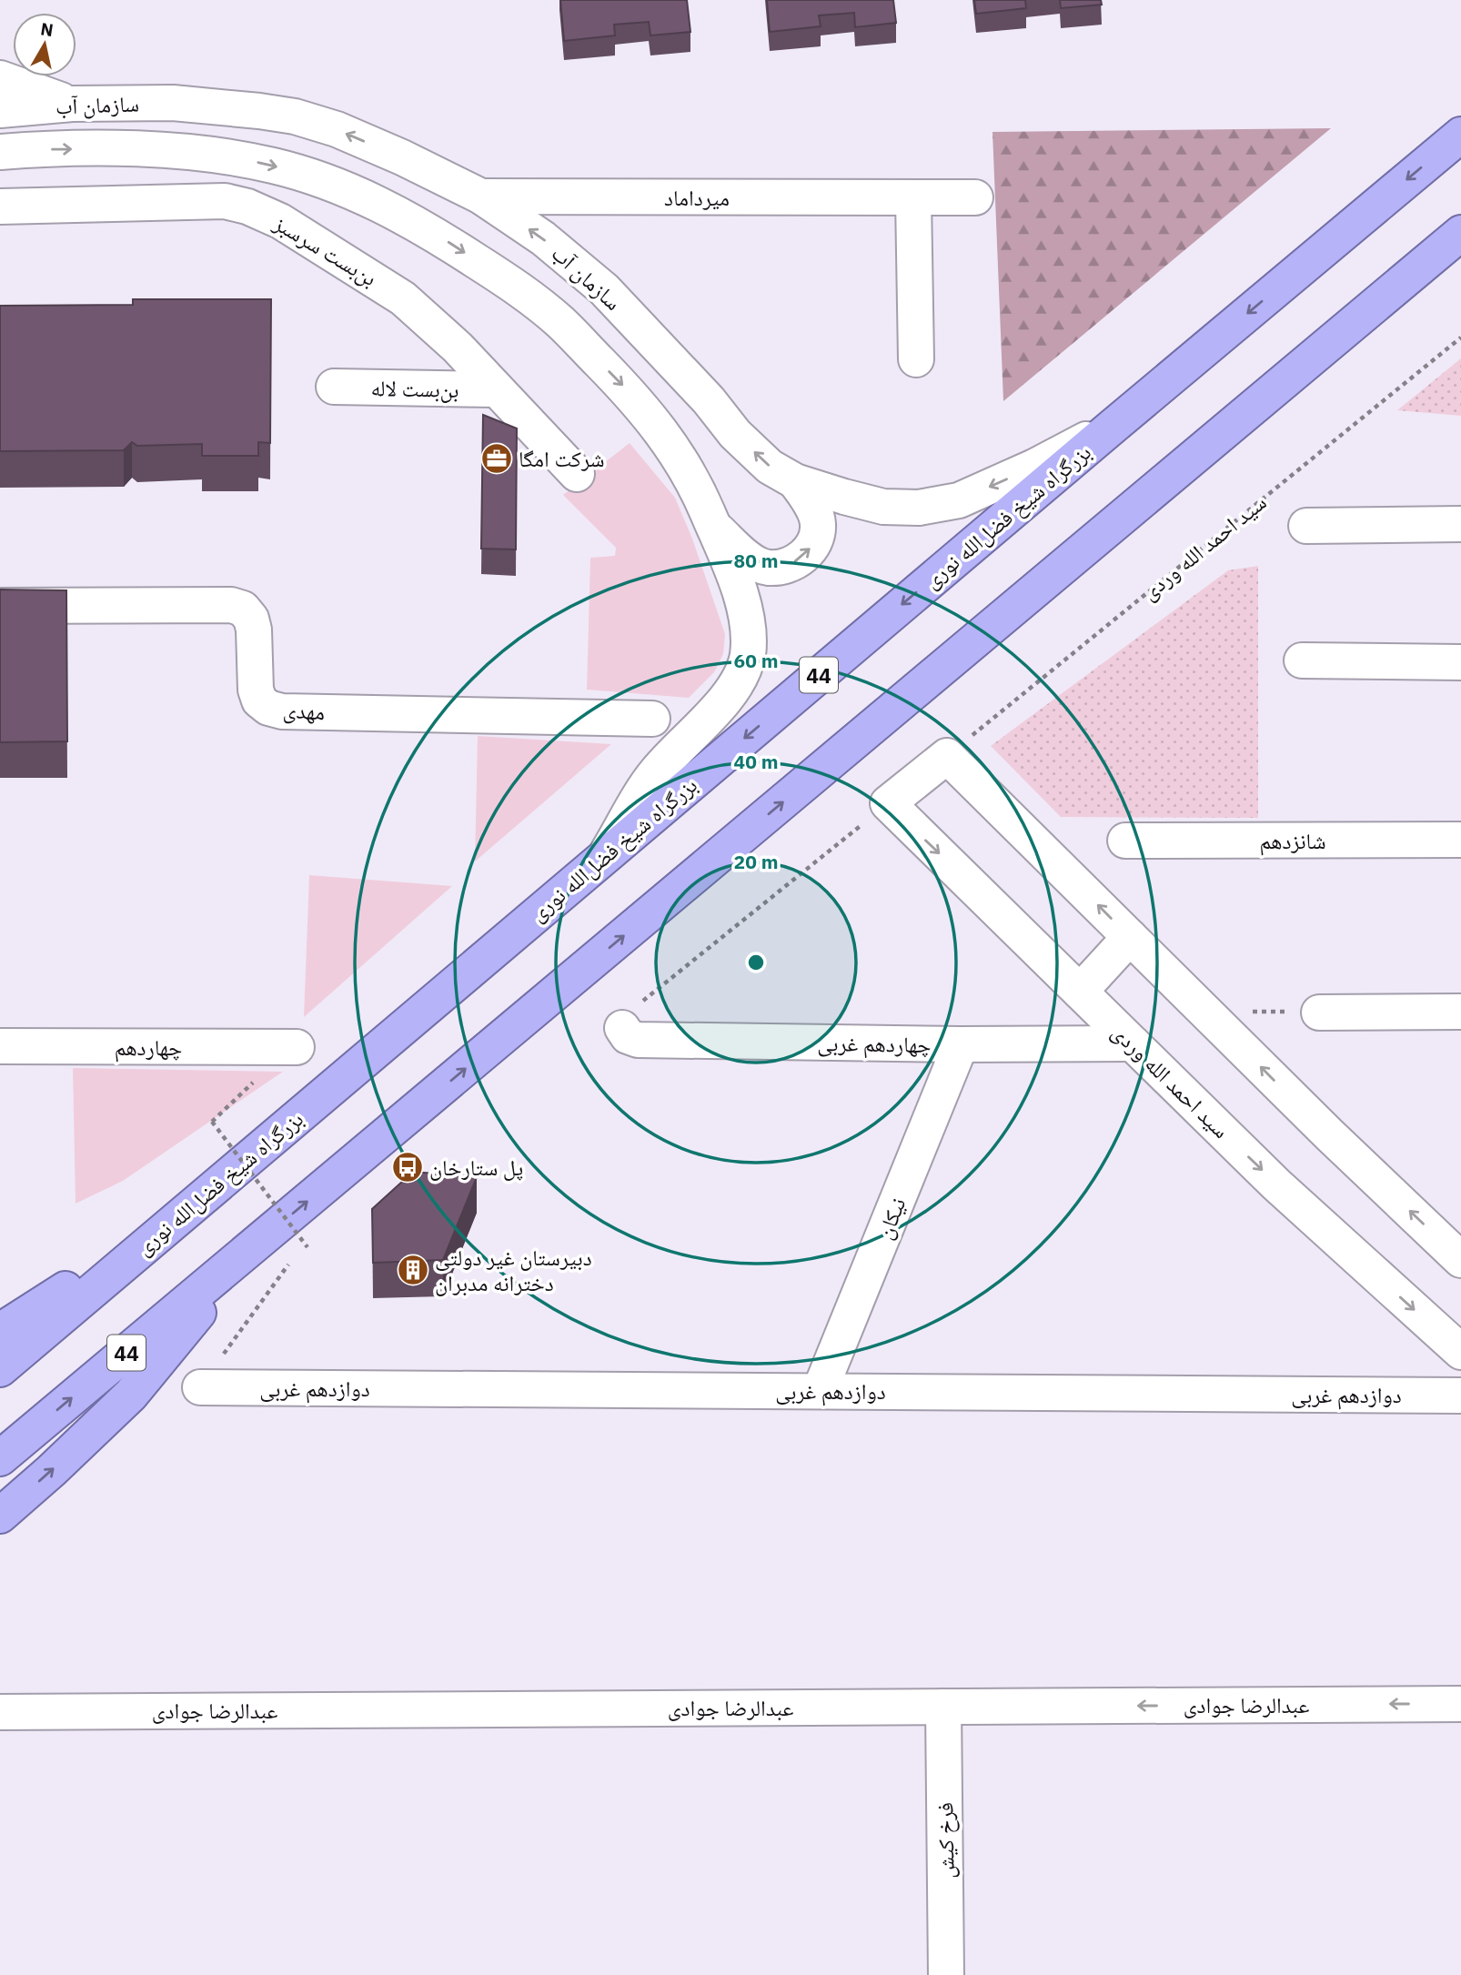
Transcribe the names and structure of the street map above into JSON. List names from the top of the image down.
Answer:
{
  "streets": {
    "highway": ["بزرگراه شیخ فضل‌الله نوری", "44"],
    "street": [
      "سازمان آب",
      "میرداماد",
      "بن‌بست سرسبز",
      "بن‌بست لاله",
      "سید احمد الله وردی",
      "مهدی",
      "شانزدهم",
      "چهاردهم غربی",
      "چهاردهم",
      "نیکان",
      "دوازدهم غربی",
      "عبدالرضا جوادی",
      "فرخ کیش"
    ]
  },
  "crossings": [
    ["سازمان آب", "میرداماد"],
    ["سازمان آب", "بزرگراه شیخ فضل‌الله نوری"],
    ["بن‌بست سرسبز", "بن‌بست لاله"],
    ["سید احمد الله وردی", "چهاردهم غربی"],
    ["چهاردهم غربی", "نیکان"],
    ["نیکان", "دوازدهم غربی"],
    ["عبدالرضا جوادی", "فرخ کیش"]
  ],
  "one_way": ["سید احمد الله وردی", "عبدالرضا جوادی"],
  "places": {
    "office": ["شرکت امگا"],
    "bus stop": ["پل ستارخان"],
    "building": ["دبیرستان غیر دولتی دخترانه مدبران"]
  },
  "north": "top",
  "rings": [
    "80 m",
    "60 m",
    "40 m",
    "20 m"
  ]
}
